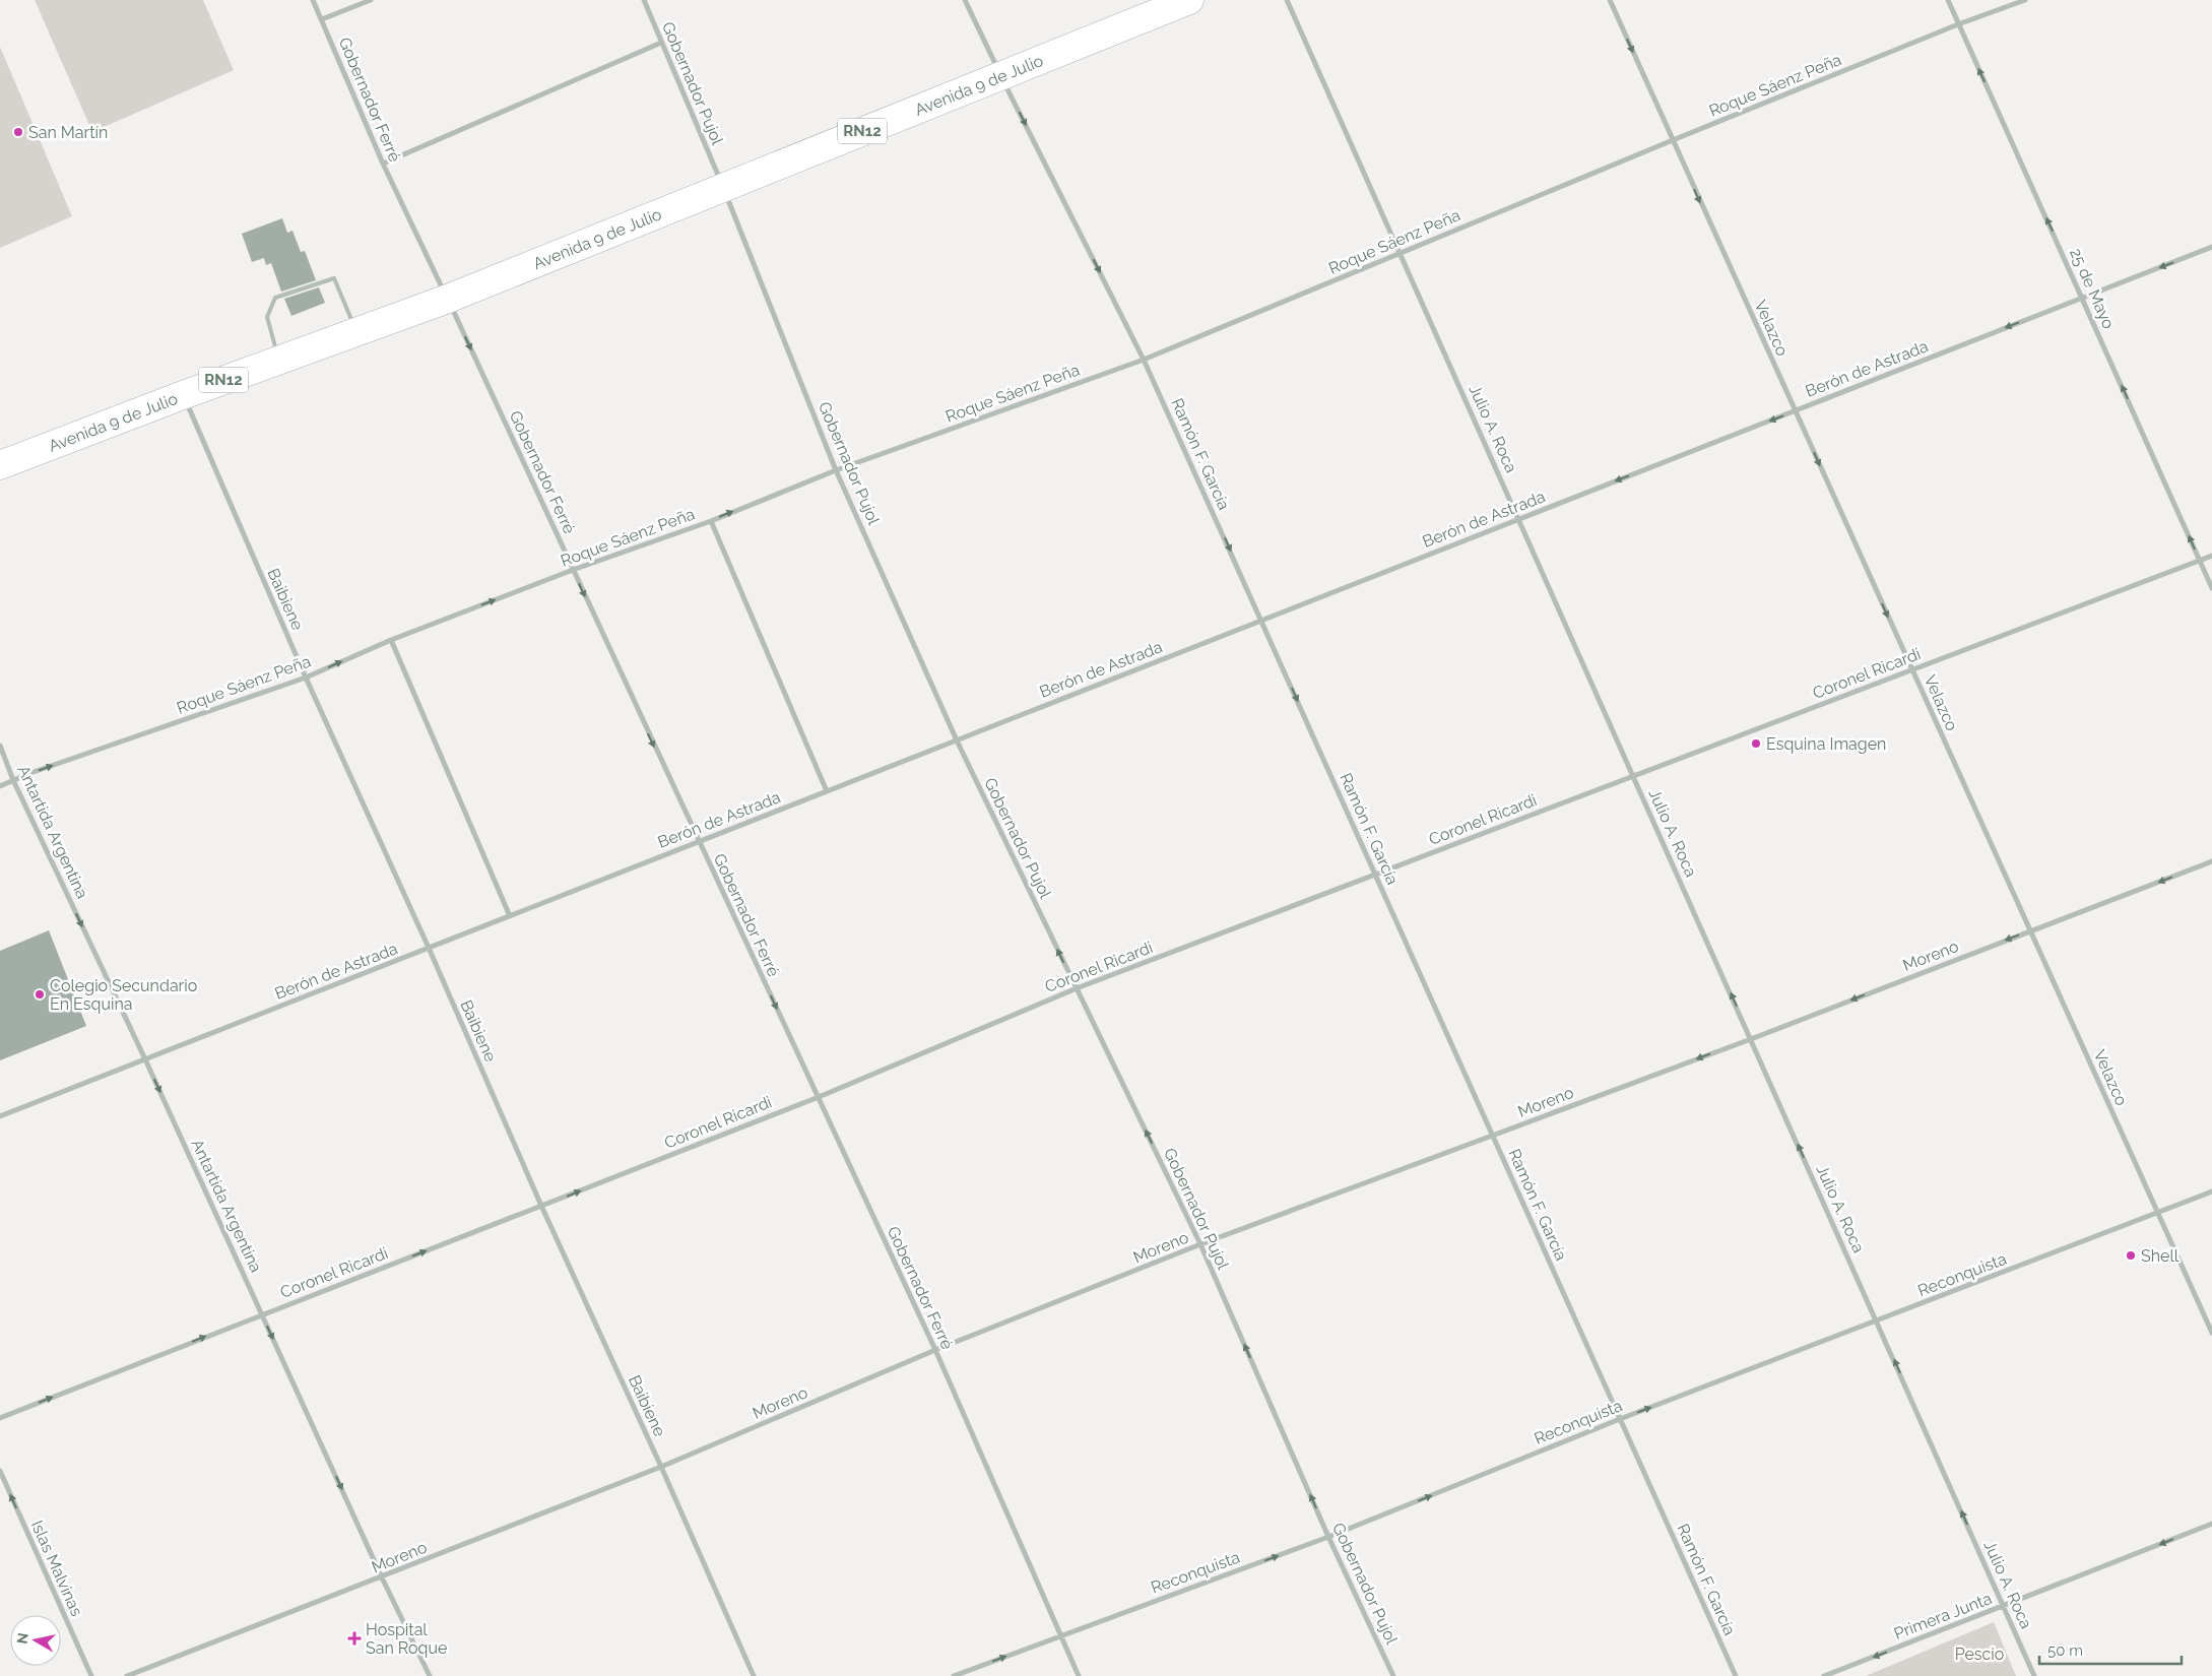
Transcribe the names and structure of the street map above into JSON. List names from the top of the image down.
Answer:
{
  "streets": {
    "highway": ["Avenida 9 de Julio", "RN12"],
    "street": [
      "Gobernador Pujol",
      "Roque Sáenz Peña",
      "Gobernador Ferré",
      "25 de Mayo",
      "Velazco",
      "Berón de Astrada",
      "Julio A. Roca",
      "Ramón F. García",
      "Baibiene",
      "Coronel Ricardi",
      "Antartida Argentina",
      "Moreno",
      "Reconquista",
      "Islas Malvinas",
      "Primera Junta"
    ]
  },
  "crossings": [
    ["Gobernador Pujol", "Avenida 9 de Julio"],
    ["Gobernador Pujol", "Roque Sáenz Peña"],
    ["Gobernador Pujol", "Berón de Astrada"],
    ["Gobernador Pujol", "Coronel Ricardi"],
    ["Gobernador Pujol", "Moreno"],
    ["Gobernador Pujol", "Reconquista"],
    ["Avenida 9 de Julio", "Gobernador Ferré"],
    ["Avenida 9 de Julio", "Ramón F. García"],
    ["Avenida 9 de Julio", "Baibiene"],
    ["Roque Sáenz Peña", "Gobernador Ferré"],
    ["Roque Sáenz Peña", "25 de Mayo"],
    ["Roque Sáenz Peña", "Velazco"],
    ["Roque Sáenz Peña", "Julio A. Roca"],
    ["Roque Sáenz Peña", "Ramón F. García"],
    ["Roque Sáenz Peña", "Baibiene"],
    ["Roque Sáenz Peña", "Antartida Argentina"],
    ["Gobernador Ferré", "Berón de Astrada"],
    ["Gobernador Ferré", "Coronel Ricardi"],
    ["Gobernador Ferré", "Moreno"],
    ["Gobernador Ferré", "Reconquista"],
    ["25 de Mayo", "Berón de Astrada"],
    ["25 de Mayo", "Coronel Ricardi"],
    ["Velazco", "Berón de Astrada"],
    ["Velazco", "Coronel Ricardi"],
    ["Velazco", "Moreno"],
    ["Velazco", "Reconquista"],
    ["Berón de Astrada", "Julio A. Roca"],
    ["Berón de Astrada", "Ramón F. García"],
    ["Berón de Astrada", "Baibiene"],
    ["Berón de Astrada", "Antartida Argentina"],
    ["Julio A. Roca", "Coronel Ricardi"],
    ["Julio A. Roca", "Moreno"],
    ["Julio A. Roca", "Reconquista"],
    ["Julio A. Roca", "Primera Junta"],
    ["Ramón F. García", "Coronel Ricardi"],
    ["Ramón F. García", "Moreno"],
    ["Ramón F. García", "Reconquista"],
    ["Baibiene", "Coronel Ricardi"],
    ["Baibiene", "Moreno"],
    ["Coronel Ricardi", "Antartida Argentina"],
    ["Antartida Argentina", "Moreno"]
  ],
  "one_way": [
    "Gobernador Pujol",
    "Gobernador Ferré",
    "25 de Mayo",
    "Velazco",
    "Julio A. Roca",
    "Ramón F. García",
    "Coronel Ricardi",
    "Antartida Argentina",
    "Reconquista",
    "Islas Malvinas",
    "Primera Junta"
  ],
  "parks": ["Pescio"],
  "places": {
    "other": [
      "San Martín",
      "Esquina Imagen",
      "Colegio Secundario En Esquina",
      "Shell"
    ],
    "health": ["Hospital San Roque"]
  },
  "scale_bar": "50 m",
  "north": "left"
}
